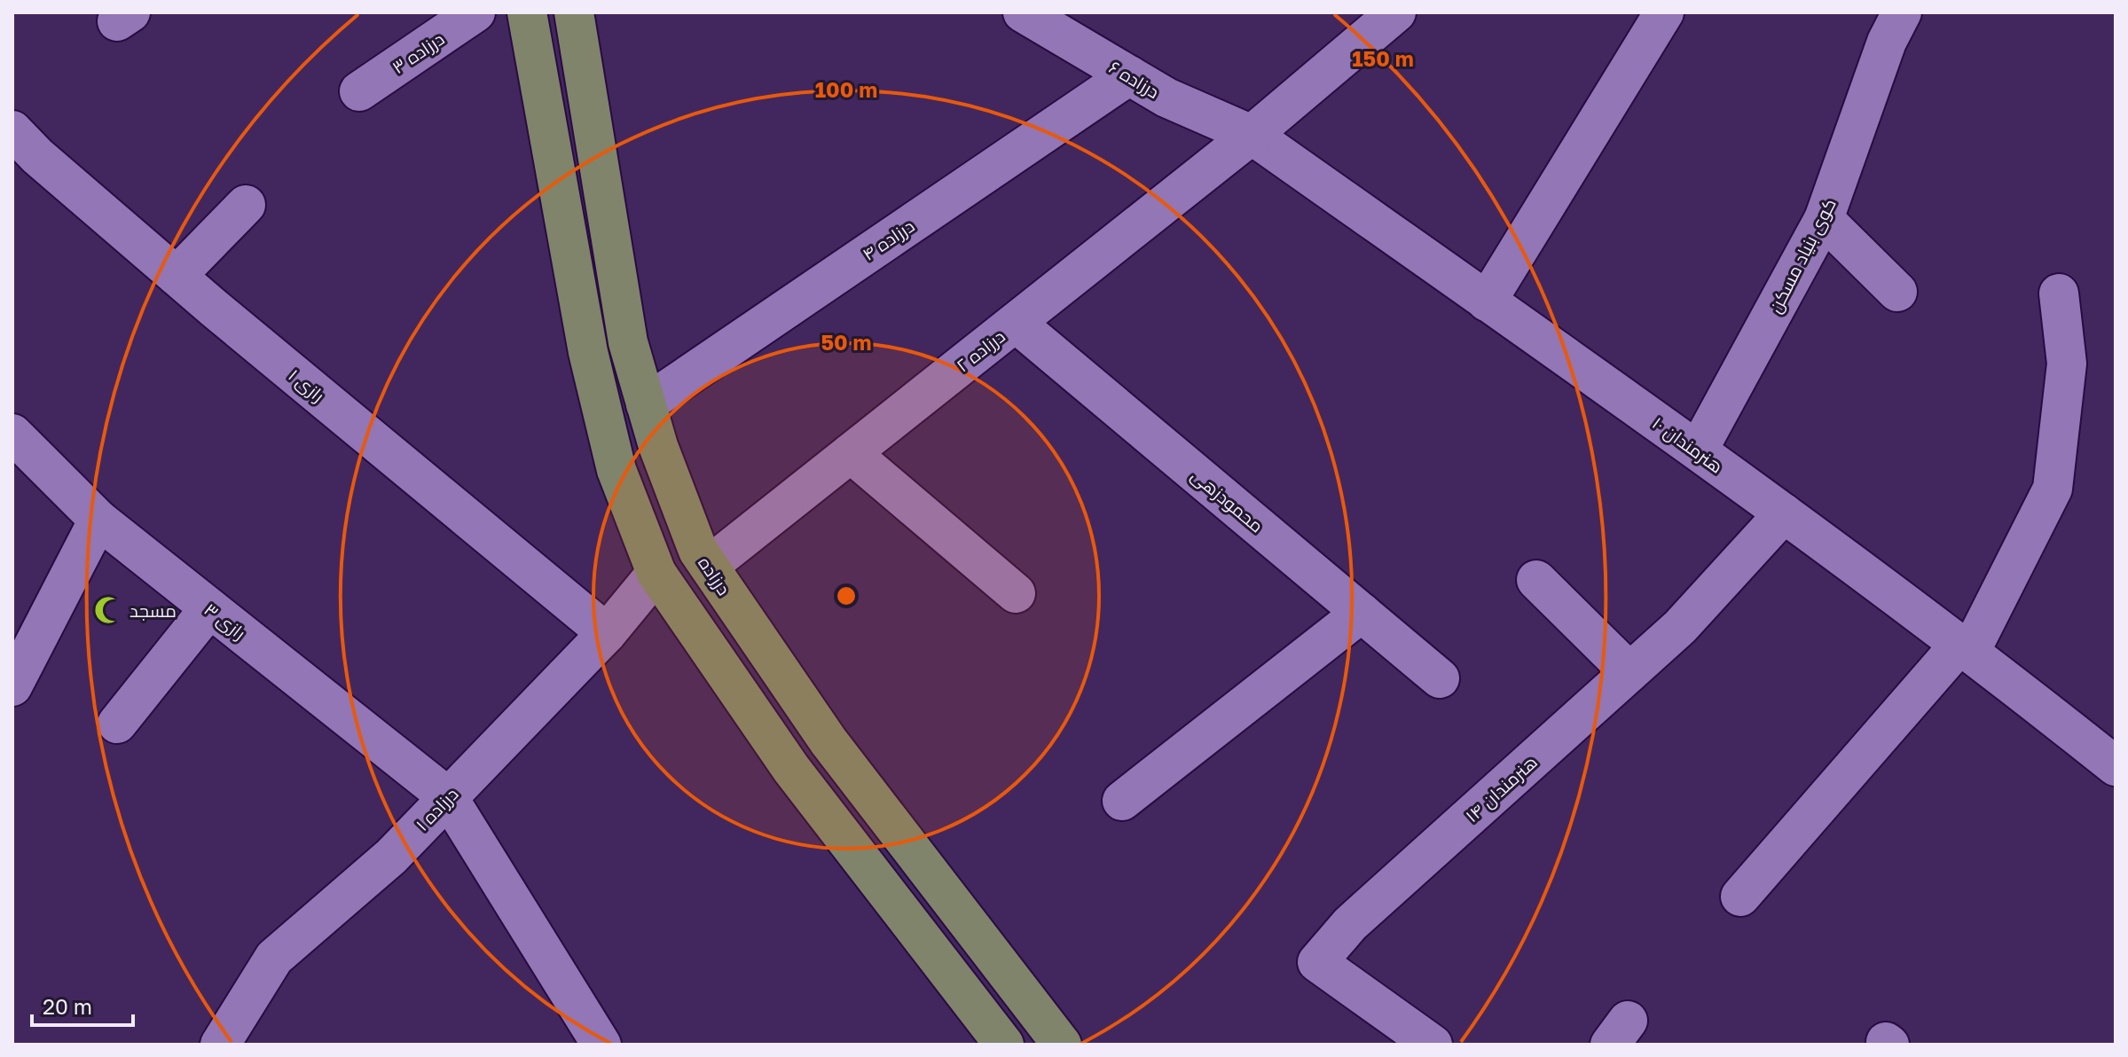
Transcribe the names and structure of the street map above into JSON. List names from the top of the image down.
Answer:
{
  "streets": {
    "main road": ["درزاده"],
    "street": [
      "درزاده ۳",
      "درزاده ۶",
      "درزاده ۴",
      "کوی بنیاد مسکن",
      "درزاده ۲",
      "رازی ۱",
      "هنرمندان ۱۰",
      "محمودزهی",
      "رازی ۳",
      "هنرمندان ۱۴",
      "درزاده ۱"
    ]
  },
  "crossings": [
    ["درزاده ۶", "درزاده ۴"],
    ["درزاده ۶", "درزاده ۲"],
    ["درزاده ۶", "هنرمندان ۱۰"],
    ["درزاده ۴", "درزاده"],
    ["کوی بنیاد مسکن", "هنرمندان ۱۰"],
    ["درزاده ۲", "هنرمندان ۱۰"],
    ["درزاده ۲", "محمودزهی"],
    ["درزاده ۲", "درزاده"],
    ["رازی ۱", "درزاده ۱"],
    ["هنرمندان ۱۰", "هنرمندان ۱۴"],
    ["رازی ۳", "درزاده ۱"]
  ],
  "places": {
    "mosque": ["مسجد"]
  },
  "scale_bar": "20 m",
  "rings": ["150 m", "100 m", "50 m"]
}
